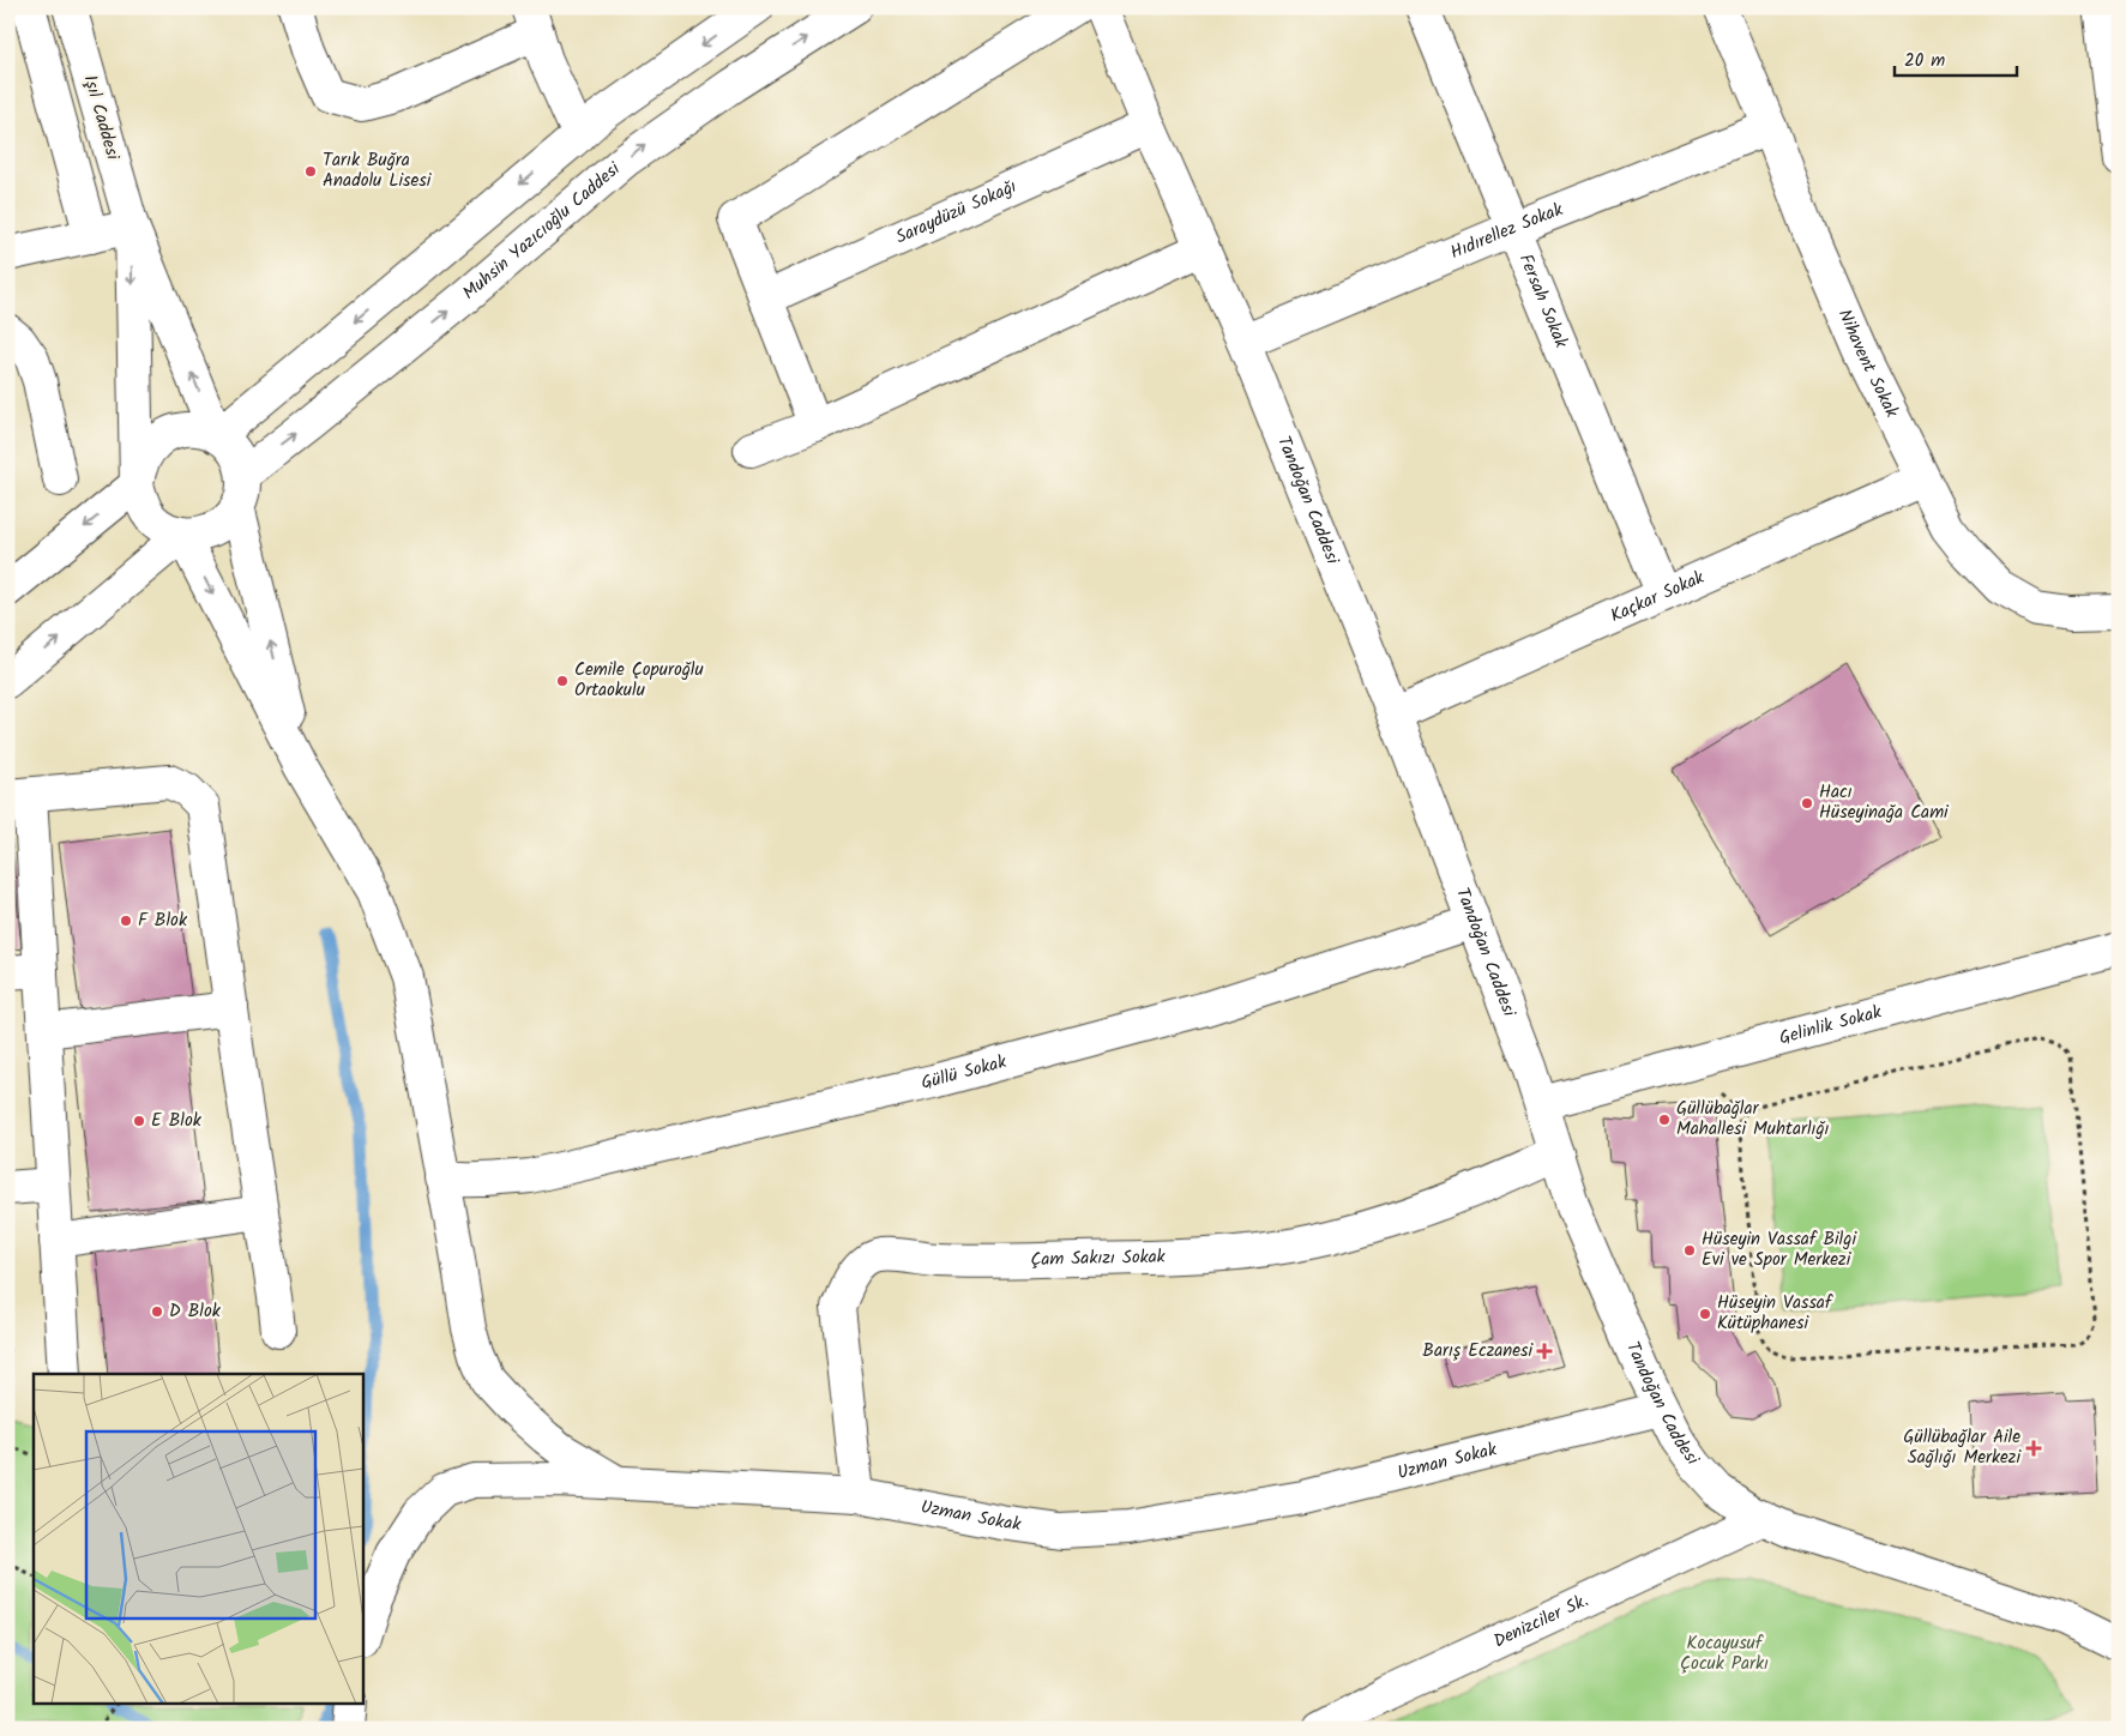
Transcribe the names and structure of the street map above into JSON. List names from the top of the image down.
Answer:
{
  "streets": {
    "street": [
      "Işıl Caddesi",
      "Saraydüzü Sokağı",
      "Muhsin Yazıcıoğlu Caddesi",
      "Hıdırellez Sokak",
      "Fersah Sokak",
      "Nihavent Sokak",
      "Tandoğan Caddesi",
      "Kaçkar Sokak",
      "Gelinlik Sokak",
      "Güllü Sokak",
      "Çam Sakızı Sokak",
      "Uzman Sokak",
      "Denizciler Sk."
    ]
  },
  "crossings": [
    ["Saraydüzü Sokağı", "Tandoğan Caddesi"],
    ["Hıdırellez Sokak", "Fersah Sokak"],
    ["Hıdırellez Sokak", "Nihavent Sokak"],
    ["Hıdırellez Sokak", "Tandoğan Caddesi"],
    ["Fersah Sokak", "Kaçkar Sokak"],
    ["Nihavent Sokak", "Kaçkar Sokak"],
    ["Tandoğan Caddesi", "Kaçkar Sokak"],
    ["Tandoğan Caddesi", "Gelinlik Sokak"],
    ["Tandoğan Caddesi", "Güllü Sokak"],
    ["Tandoğan Caddesi", "Çam Sakızı Sokak"],
    ["Tandoğan Caddesi", "Uzman Sokak"],
    ["Tandoğan Caddesi", "Denizciler Sk."],
    ["Çam Sakızı Sokak", "Uzman Sokak"]
  ],
  "parks": ["Kocayusuf Çocuk Parkı"],
  "places": {
    "other": [
      "Tarık Buğra Anadolu Lisesi",
      "Cemile Çopuroğlu Ortaokulu",
      "Hacı Hüseyinağa Cami",
      "F Blok",
      "Güllübağlar Mahallesi Muhtarlığı",
      "E Blok",
      "Hüseyin Vassaf Bilgi Evi ve Spor Merkezi",
      "D Blok",
      "Hüseyin Vassaf Kütüphanesi"
    ],
    "health": ["Barış Eczanesi", "Güllübağlar Aile Sağlığı Merkezi"]
  },
  "scale_bar": "20 m"
}
